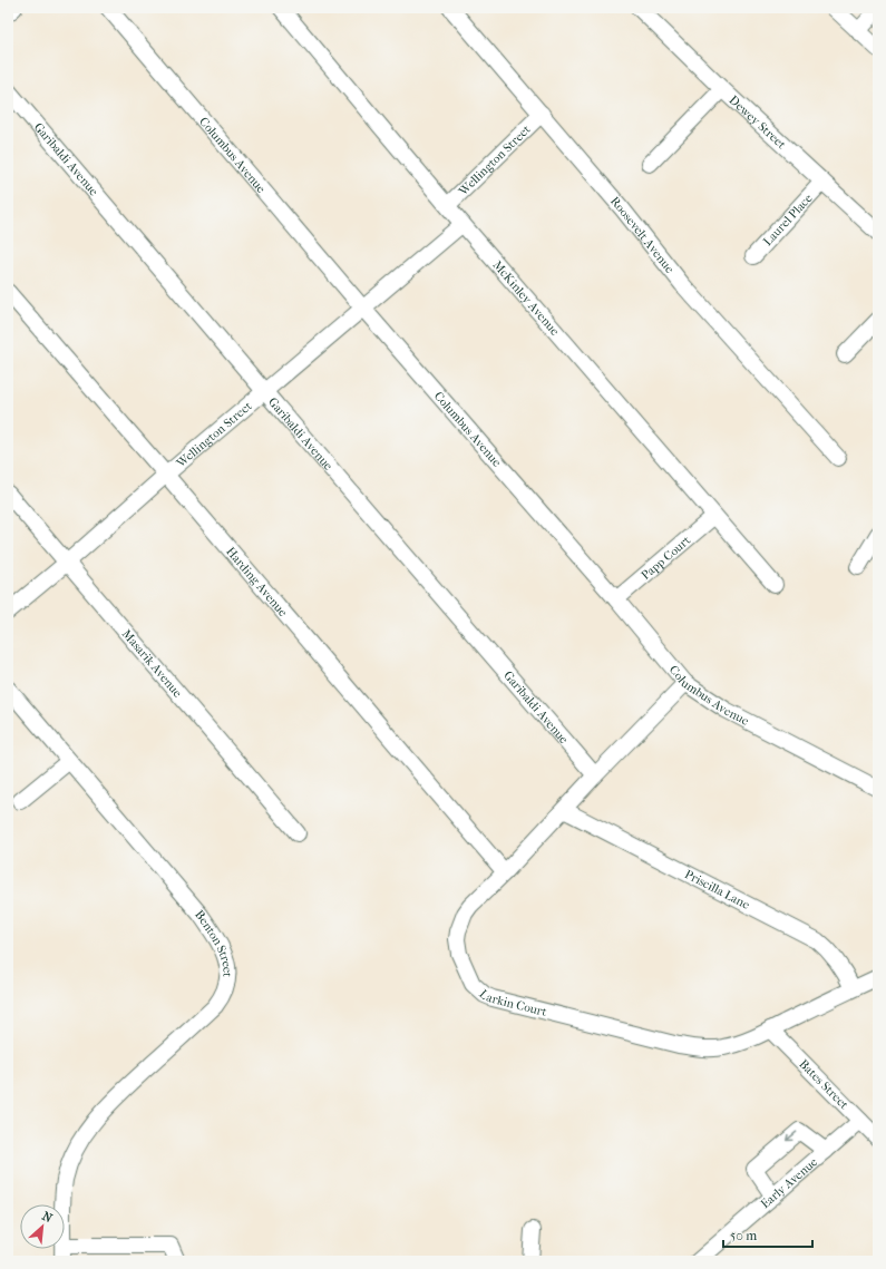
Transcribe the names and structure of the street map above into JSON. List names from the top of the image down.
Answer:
{
  "streets": {
    "street": [
      "Dewey Street",
      "Columbus Avenue",
      "Garibaldi Avenue",
      "Wellington Street",
      "Laurel Place",
      "Roosevelt Avenue",
      "McKinley Avenue",
      "Papp Court",
      "Harding Avenue",
      "Masarik Avenue",
      "Priscilla Lane",
      "Benton Street",
      "Larkin Court",
      "Bates Street",
      "Early Avenue"
    ]
  },
  "crossings": [
    ["Dewey Street", "Laurel Place"],
    ["Columbus Avenue", "Wellington Street"],
    ["Columbus Avenue", "Papp Court"],
    ["Columbus Avenue", "Larkin Court"],
    ["Garibaldi Avenue", "Wellington Street"],
    ["Garibaldi Avenue", "Larkin Court"],
    ["Wellington Street", "Roosevelt Avenue"],
    ["Wellington Street", "McKinley Avenue"],
    ["Wellington Street", "Harding Avenue"],
    ["Wellington Street", "Masarik Avenue"],
    ["McKinley Avenue", "Papp Court"],
    ["Harding Avenue", "Larkin Court"],
    ["Priscilla Lane", "Larkin Court"],
    ["Larkin Court", "Bates Street"],
    ["Bates Street", "Early Avenue"]
  ],
  "scale_bar": "50 m",
  "north": "top right"
}
